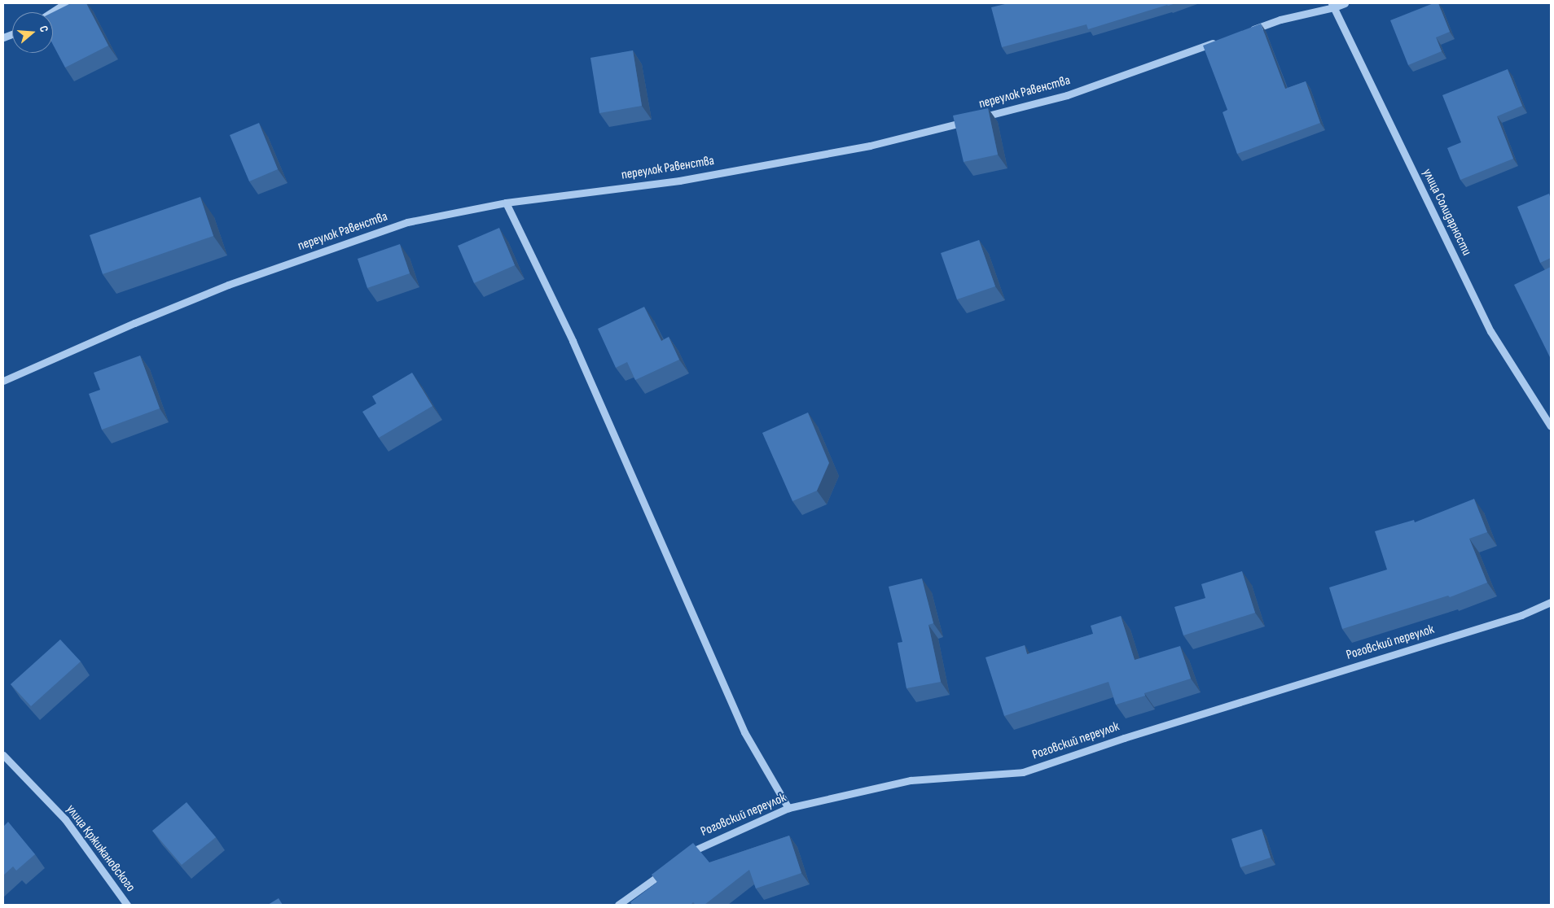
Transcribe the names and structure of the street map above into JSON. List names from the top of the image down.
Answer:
{
  "streets": {
    "street": [
      "переулок Равенства",
      "улица Солидарности",
      "Роговский переулок",
      "улица Кржижановского"
    ]
  },
  "north": "right"
}
